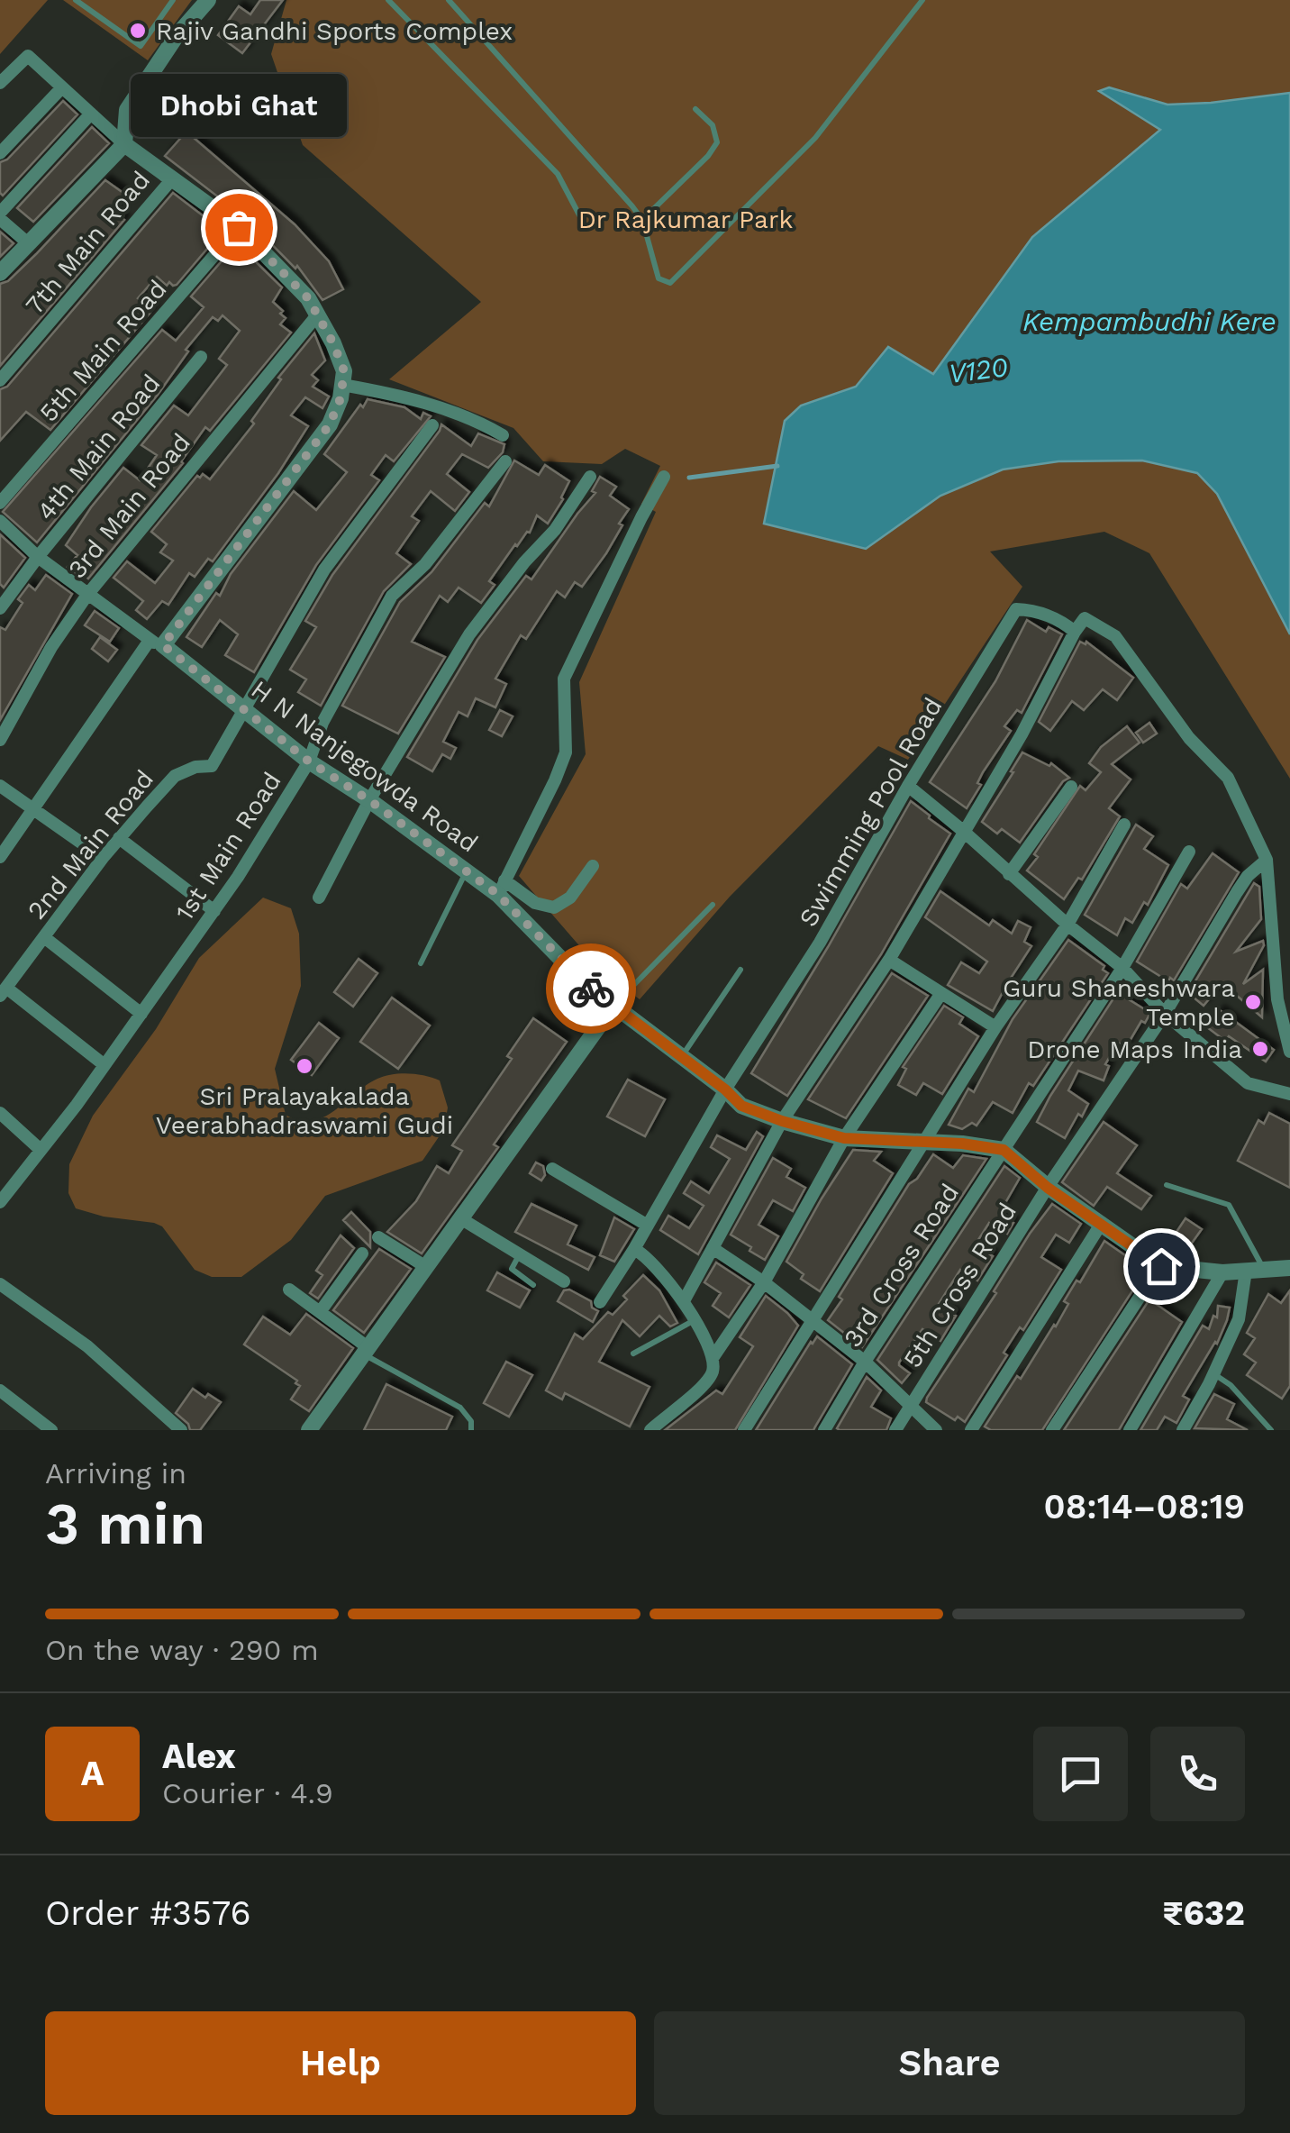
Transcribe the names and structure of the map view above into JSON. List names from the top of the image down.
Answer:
{
  "streets": {
    "street": [
      "7th Main Road",
      "5th Main Road",
      "4th Main Road",
      "3rd Main Road",
      "H N Nanjegowda Road",
      "Swimming Pool Road",
      "2nd Main Road",
      "1st Main Road",
      "3rd Cross Road",
      "5th Cross Road"
    ]
  },
  "crossings": [
    ["H N Nanjegowda Road", "Swimming Pool Road"],
    ["H N Nanjegowda Road", "2nd Main Road"],
    ["H N Nanjegowda Road", "1st Main Road"],
    ["H N Nanjegowda Road", "3rd Cross Road"]
  ],
  "water": ["Kempambudhi Kere", "V120"],
  "parks": ["Dr Rajkumar Park"],
  "places": [
    "Rajiv Gandhi Sports Complex",
    "Dhobi Ghat",
    "Guru Shaneshwara Temple",
    "Drone Maps India",
    "Sri Pralayakalada Veerabhadraswami Gudi"
  ],
  "page": {
    "bubble": "Dhobi Ghat",
    "heading": ["3 min", "Arriving in", "08:14–08:19"],
    "panel": [
      "Alex",
      "Courier · 4.9",
      "Order #3576",
      "₹632"
    ],
    "bar": "On the way · 290 m",
    "round": "A",
    "buttons": ["Help", "Share"]
  }
}
